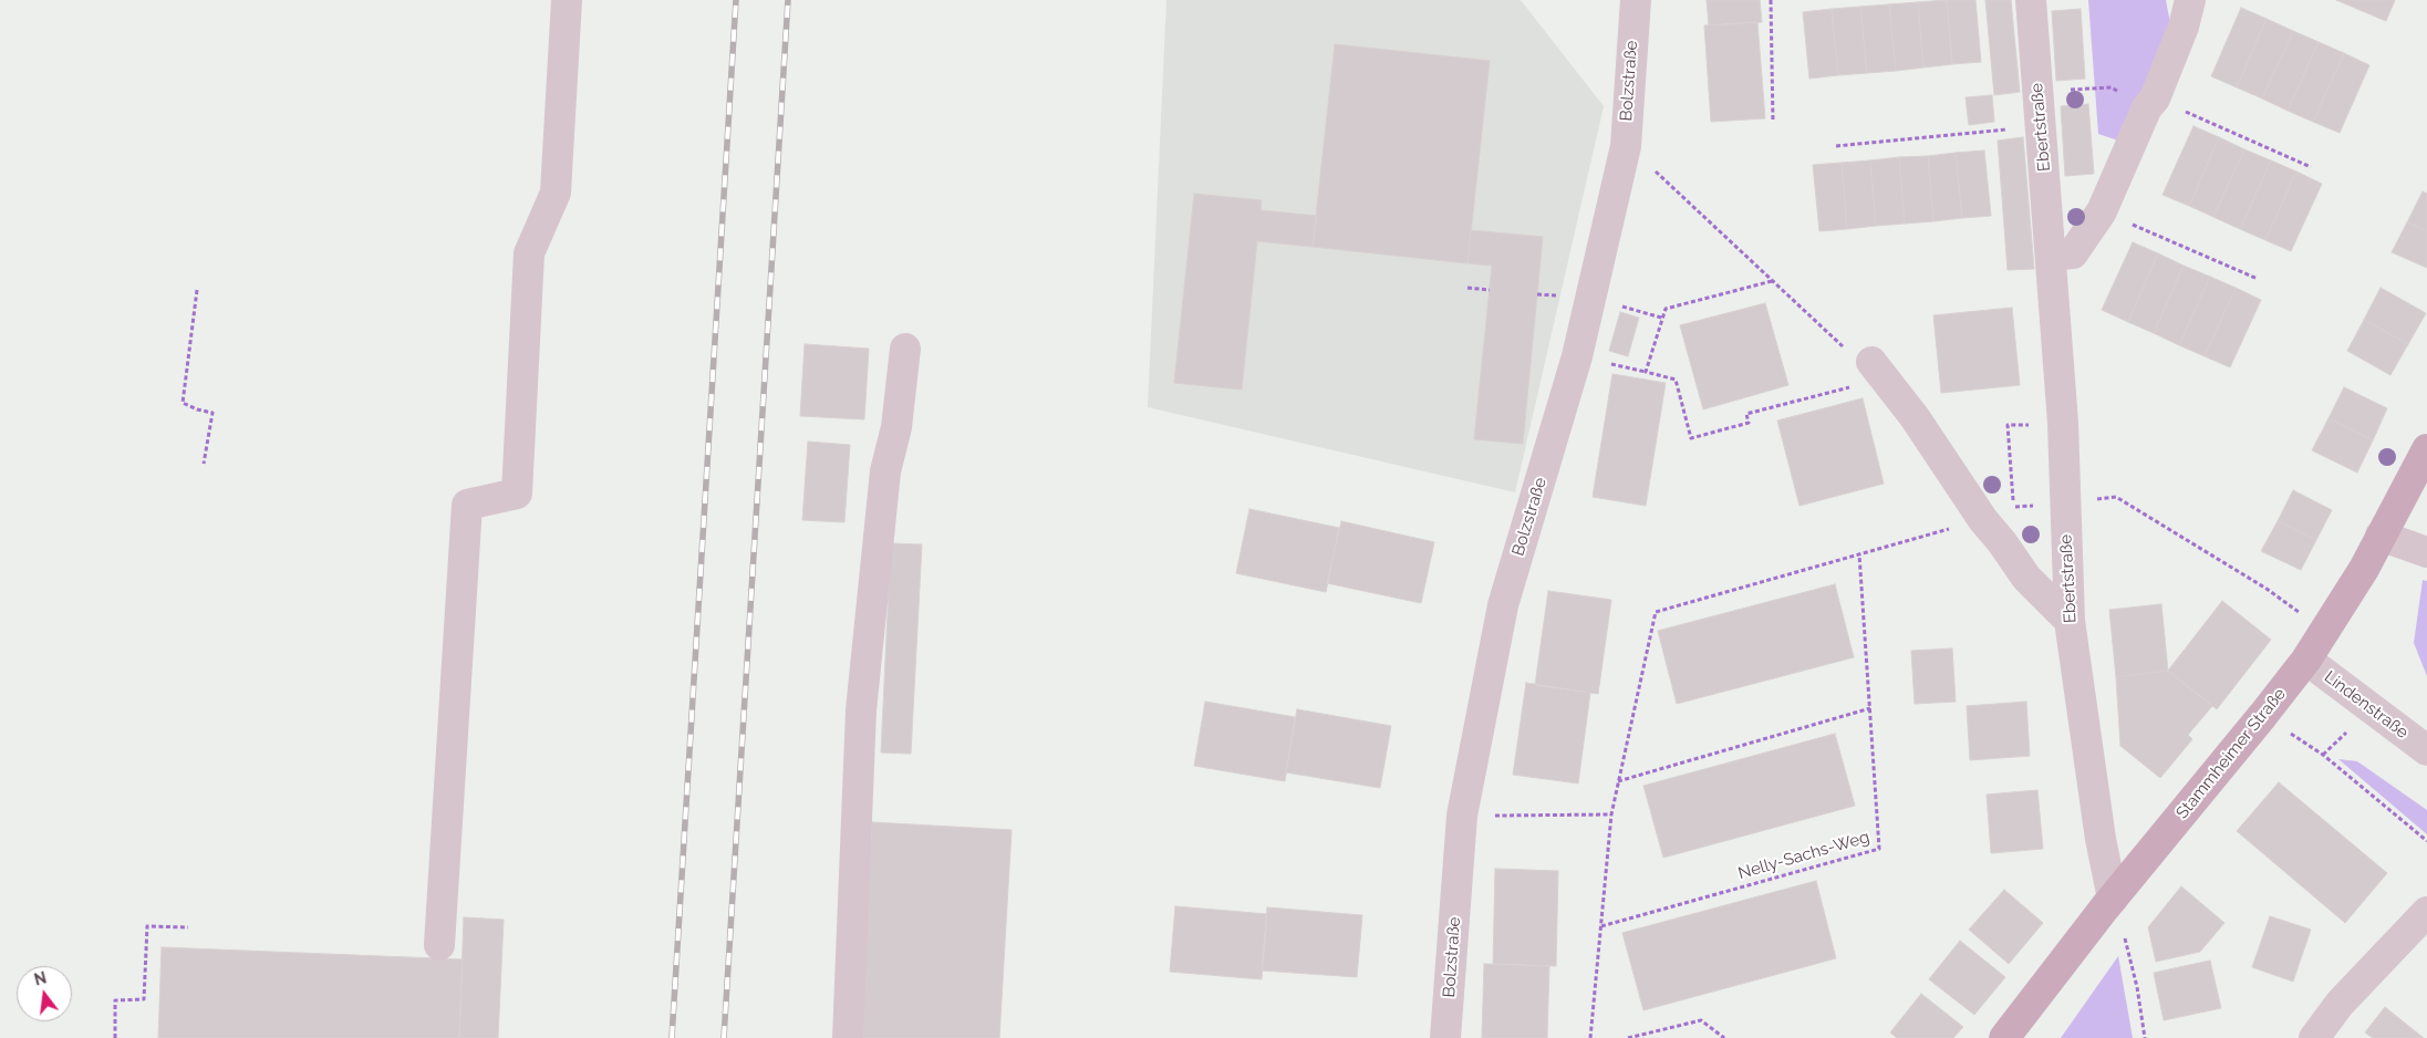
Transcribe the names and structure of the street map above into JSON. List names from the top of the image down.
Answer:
{
  "streets": {
    "main road": ["Stammheimer Straße"],
    "street": ["Bolzstraße", "Ebertstraße", "Lindenstraße"],
    "path": ["Nelly-Sachs-Weg"]
  },
  "crossings": [
    ["Ebertstraße", "Stammheimer Straße"],
    ["Lindenstraße", "Stammheimer Straße"]
  ],
  "north": "top"
}
